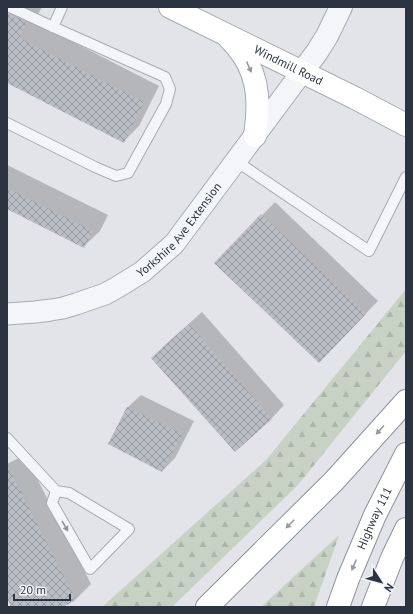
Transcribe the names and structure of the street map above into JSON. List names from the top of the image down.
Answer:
{
  "streets": {
    "main road": ["Windmill Road", "Highway 111"],
    "street": ["Yorkshire Ave Extension"]
  },
  "crossings": [
    ["Windmill Road", "Yorkshire Ave Extension"]
  ],
  "scale_bar": "20 m",
  "north": "bottom right"
}
